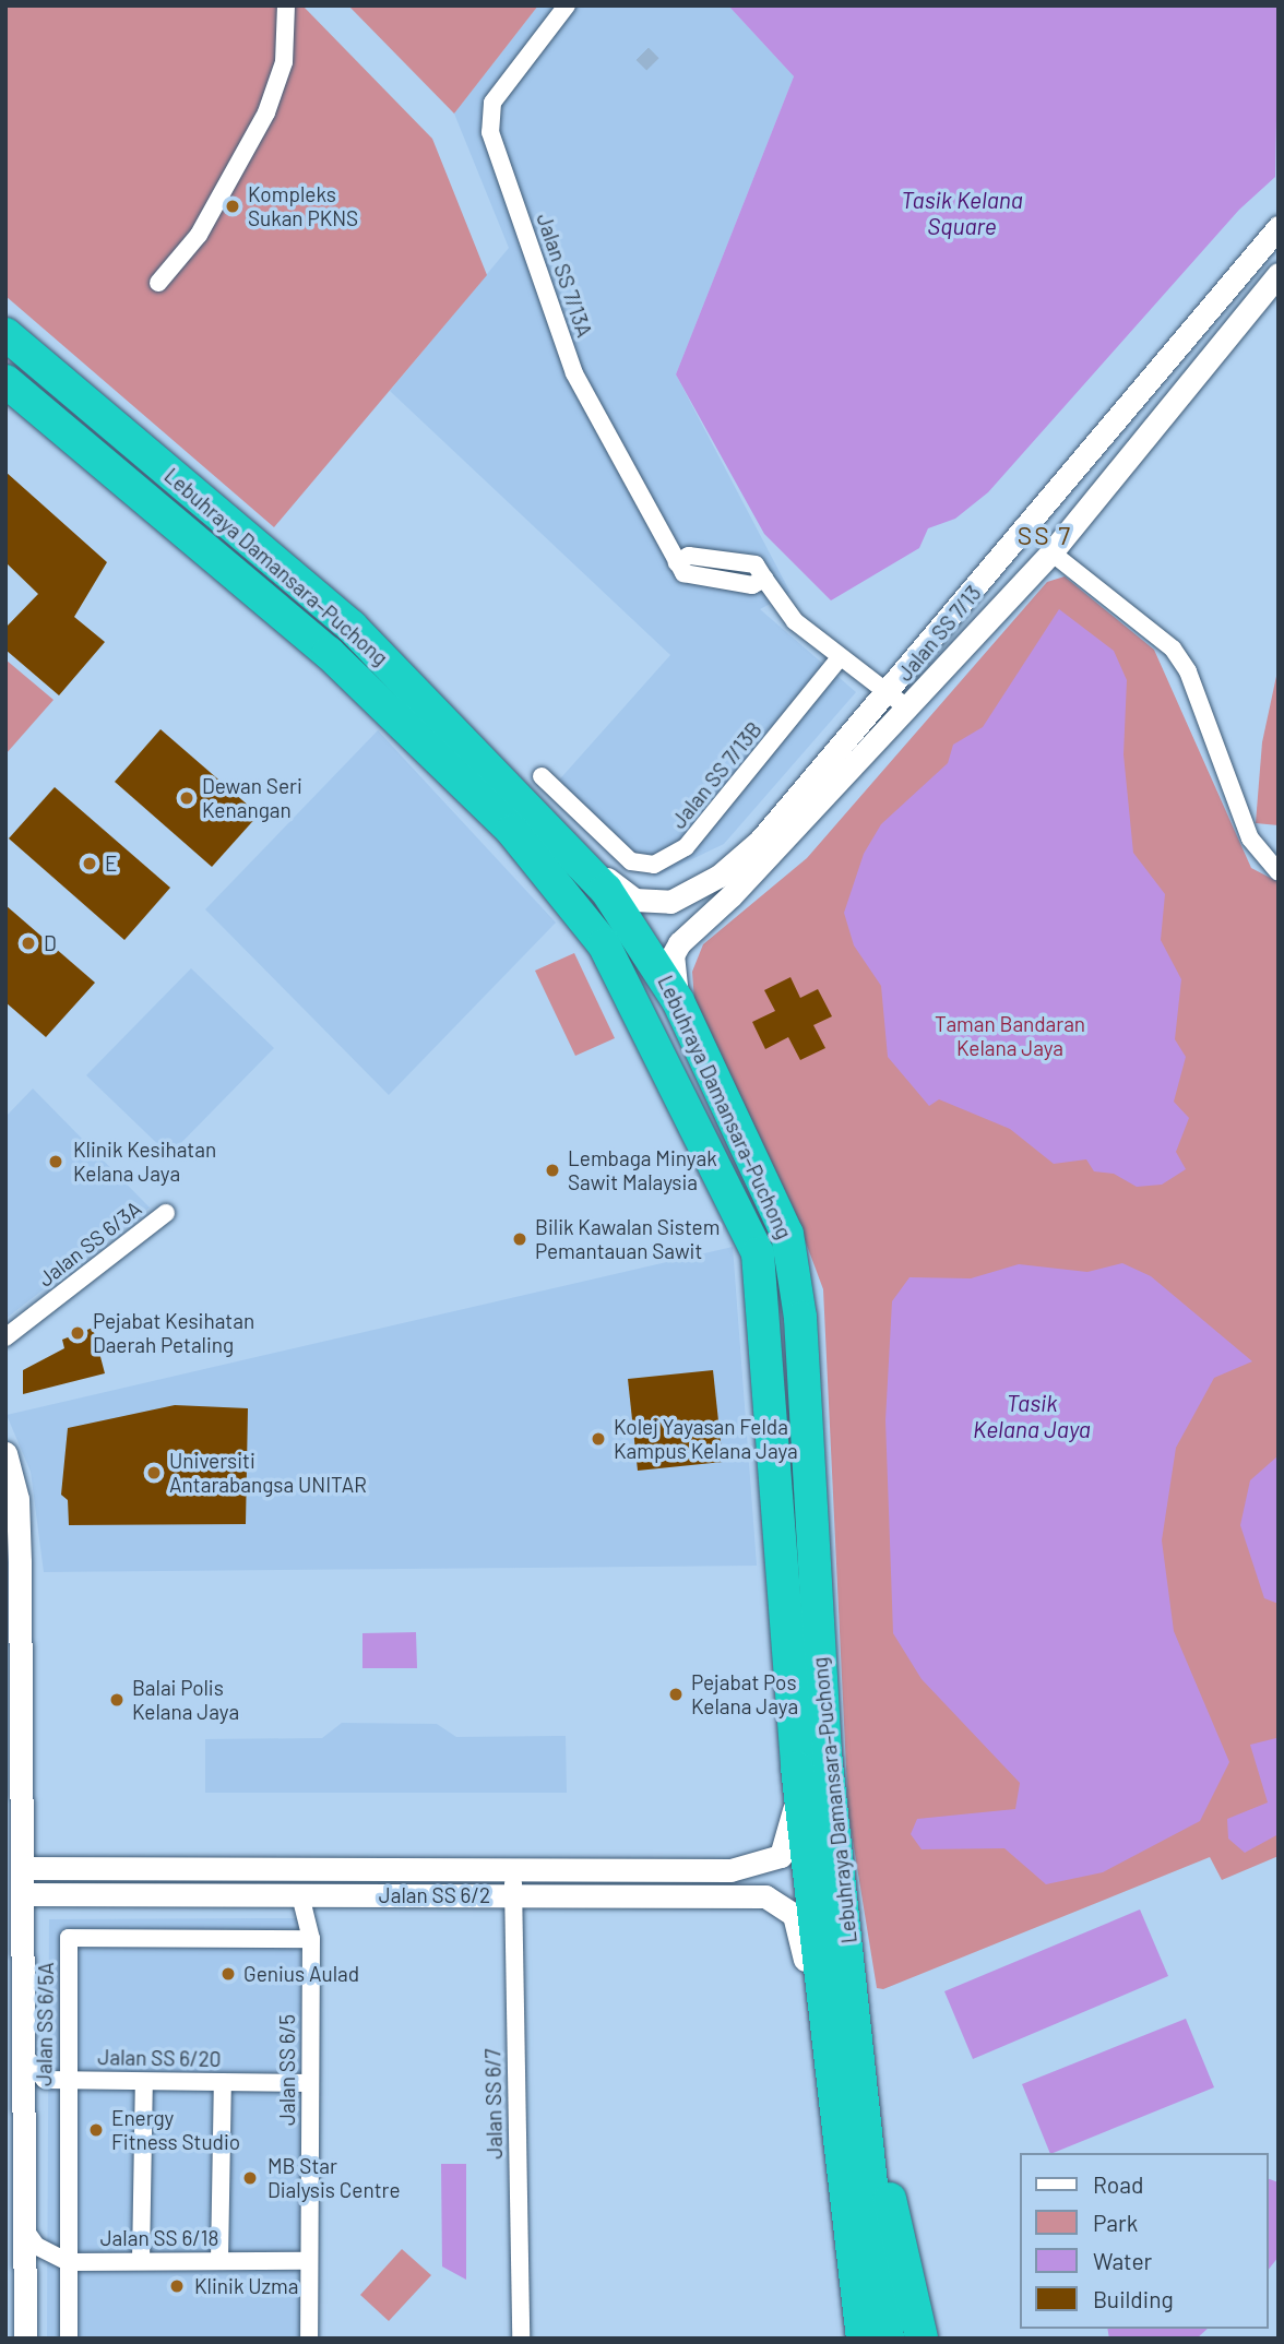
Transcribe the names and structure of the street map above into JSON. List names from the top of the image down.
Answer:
{
  "streets": {
    "highway": ["Lebuhraya Damansara–Puchong"],
    "street": [
      "Jalan SS 7/13A",
      "Jalan SS 7/13",
      "Jalan SS 7/13B",
      "Jalan SS 6/3A",
      "Jalan SS 6/2",
      "Jalan SS 6/5A",
      "Jalan SS 6/20",
      "Jalan SS 6/5",
      "Jalan SS 6/7",
      "Jalan SS 6/18"
    ]
  },
  "crossings": [
    ["Jalan SS 7/13A", "Jalan SS 7/13"],
    ["Jalan SS 7/13A", "Jalan SS 7/13B"],
    ["Lebuhraya Damansara–Puchong", "Jalan SS 7/13"],
    ["Jalan SS 6/2", "Jalan SS 6/5"],
    ["Jalan SS 6/2", "Jalan SS 6/7"],
    ["Jalan SS 6/5A", "Jalan SS 6/20"],
    ["Jalan SS 6/5A", "Jalan SS 6/5"],
    ["Jalan SS 6/5A", "Jalan SS 6/18"],
    ["Jalan SS 6/20", "Jalan SS 6/5"],
    ["Jalan SS 6/5", "Jalan SS 6/18"]
  ],
  "districts": ["SS 7"],
  "water": ["Tasik Kelana Square", "Tasik Kelana Jaya"],
  "parks": ["Taman Bandaran Kelana Jaya"],
  "places": [
    "Kompleks Sukan PKNS",
    "Dewan Seri Kenangan",
    "E",
    "D",
    "Klinik Kesihatan Kelana Jaya",
    "Lembaga Minyak Sawit Malaysia",
    "Bilik Kawalan Sistem Pemantauan Sawit",
    "Pejabat Kesihatan Daerah Petaling",
    "Kolej Yayasan Felda Kampus Kelana Jaya",
    "Universiti Antarabangsa UNITAR",
    "Pejabat Pos Kelana Jaya",
    "Balai Polis Kelana Jaya",
    "Genius Aulad",
    "Energy Fitness Studio",
    "MB Star Dialysis Centre",
    "Klinik Uzma"
  ],
  "legend": [
    "Road",
    "Park",
    "Water",
    "Building"
  ]
}
